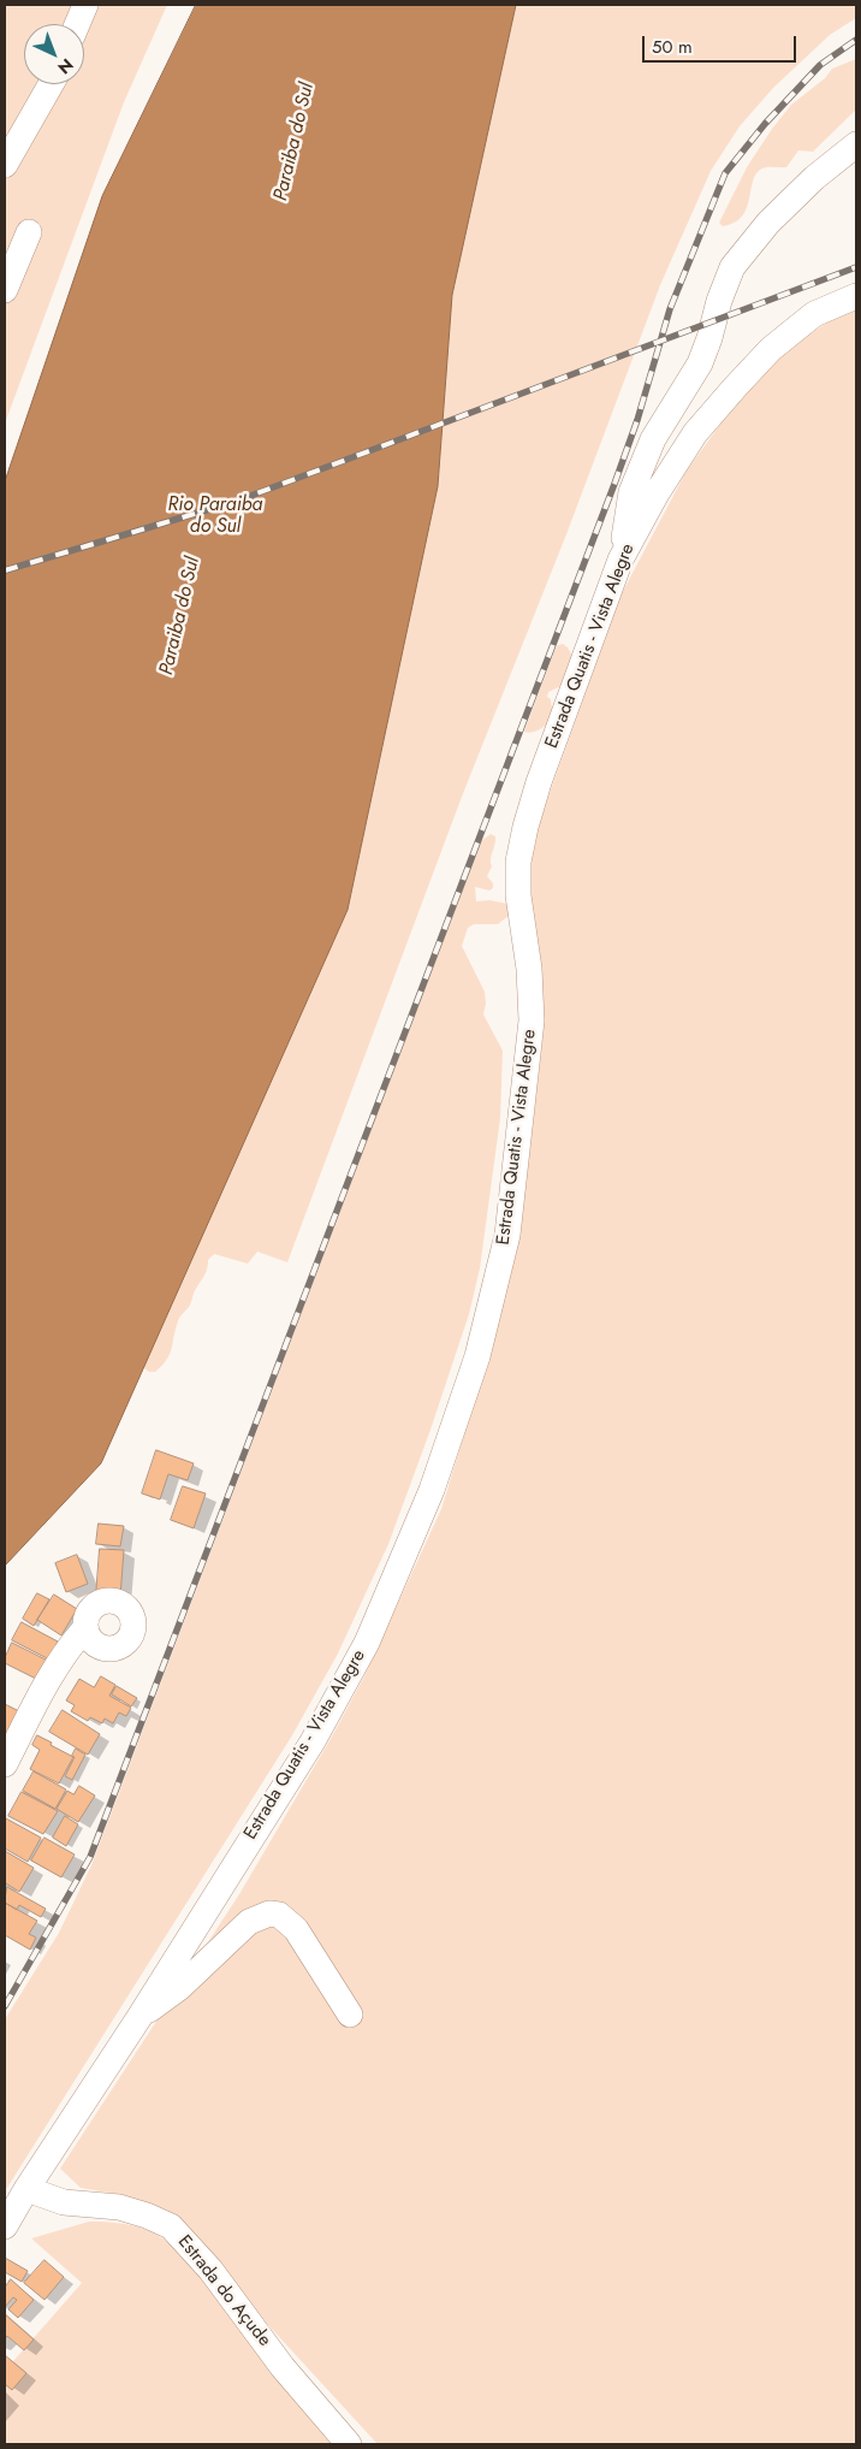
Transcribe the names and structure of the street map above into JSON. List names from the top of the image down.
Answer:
{
  "streets": {
    "street": ["Estrada Quatis - Vista Alegre", "Estrada do Açude"]
  },
  "crossings": [
    ["Estrada Quatis - Vista Alegre", "Estrada do Açude"]
  ],
  "water": ["Paraiba do Sul", "Rio Paraiba do Sul"],
  "scale_bar": "50 m",
  "north": "bottom right"
}
